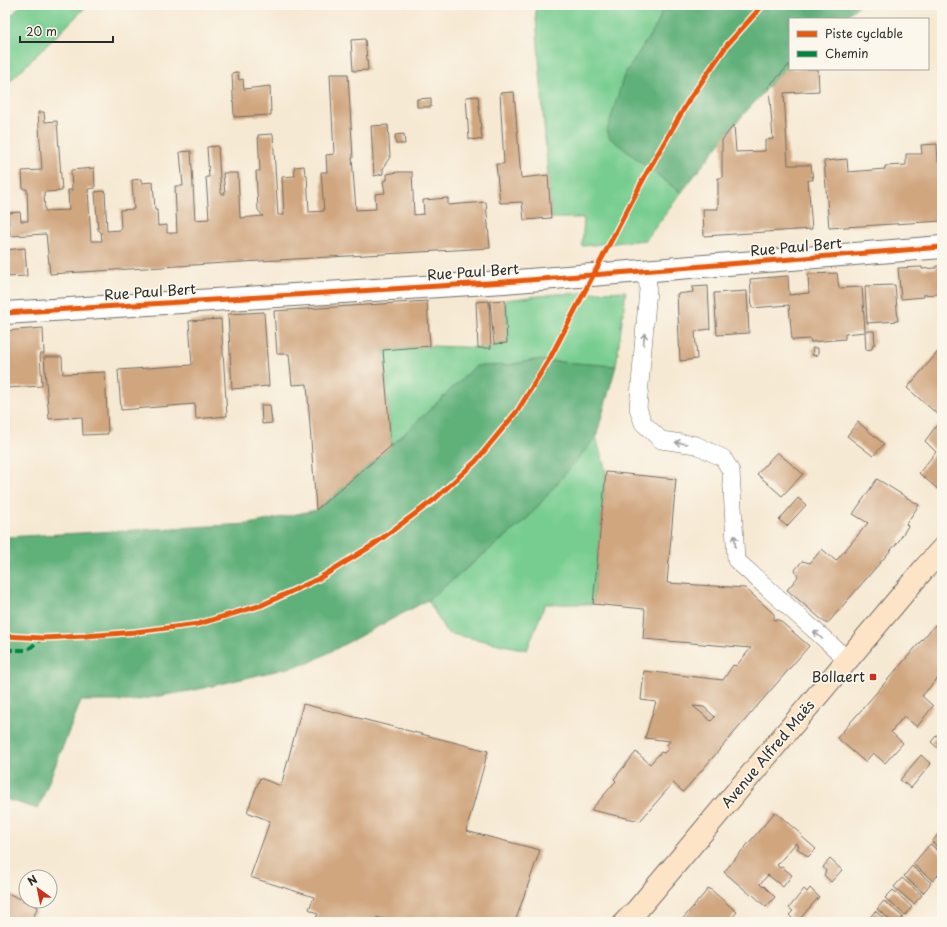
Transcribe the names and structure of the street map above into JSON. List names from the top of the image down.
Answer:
{
  "streets": {
    "main road": ["Avenue Alfred Maës"],
    "street": ["Rue Paul Bert"]
  },
  "places": {
    "transit": ["Bollaert"]
  },
  "legend": ["Piste cyclable", "Chemin"],
  "scale_bar": "20 m",
  "north": "top left"
}
